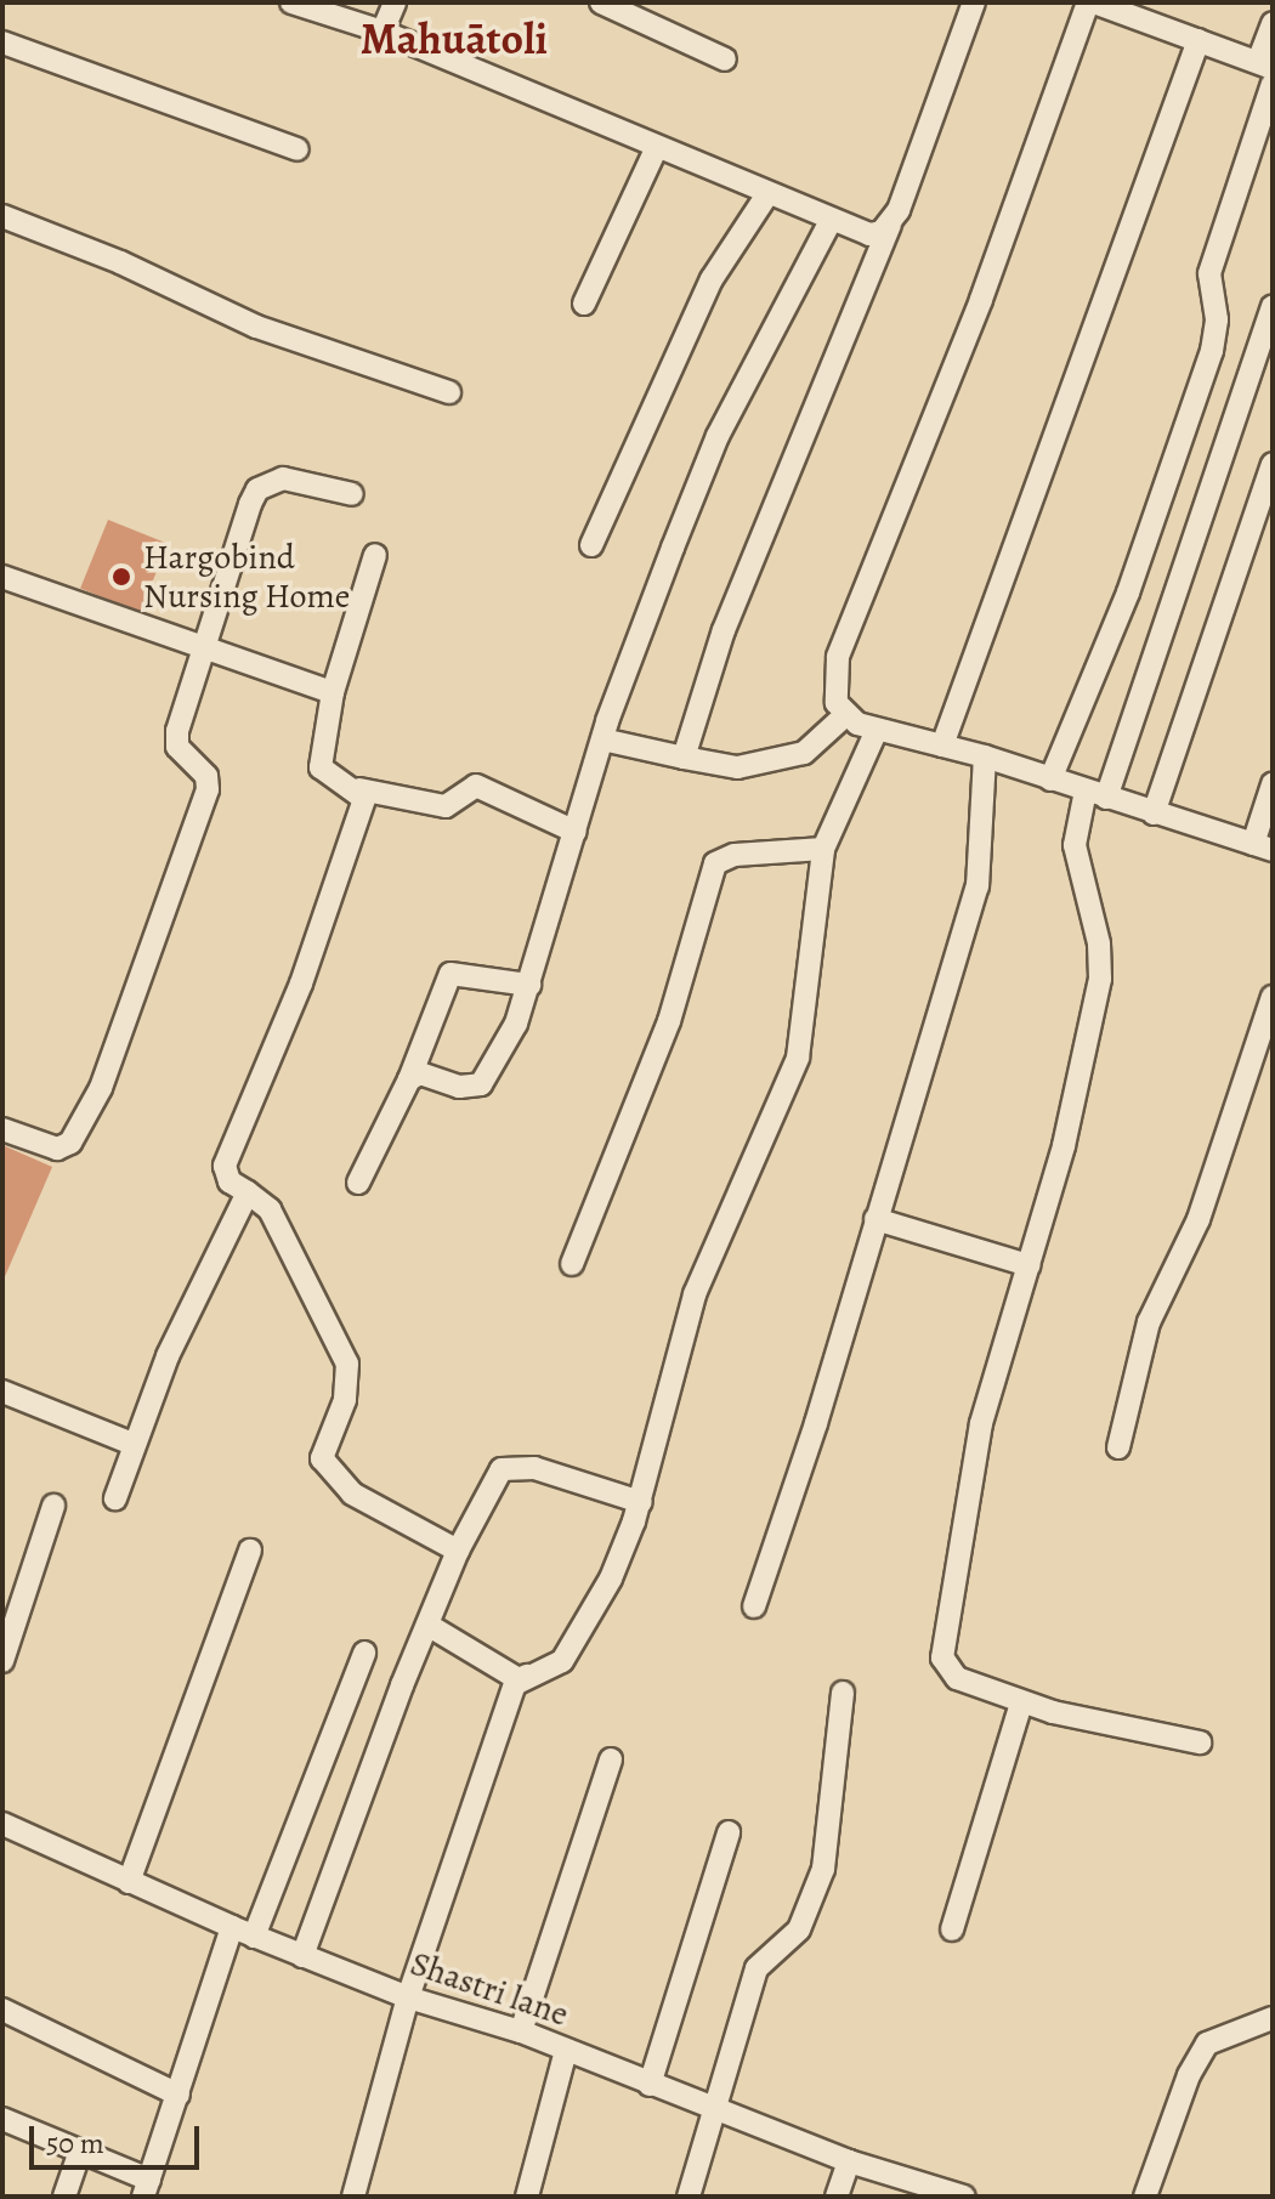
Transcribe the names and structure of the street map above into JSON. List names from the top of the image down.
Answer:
{
  "streets": {
    "street": ["Shastri lane"]
  },
  "districts": ["Mahuātoli"],
  "places": ["Hargobind Nursing Home"],
  "scale_bar": "50 m"
}
